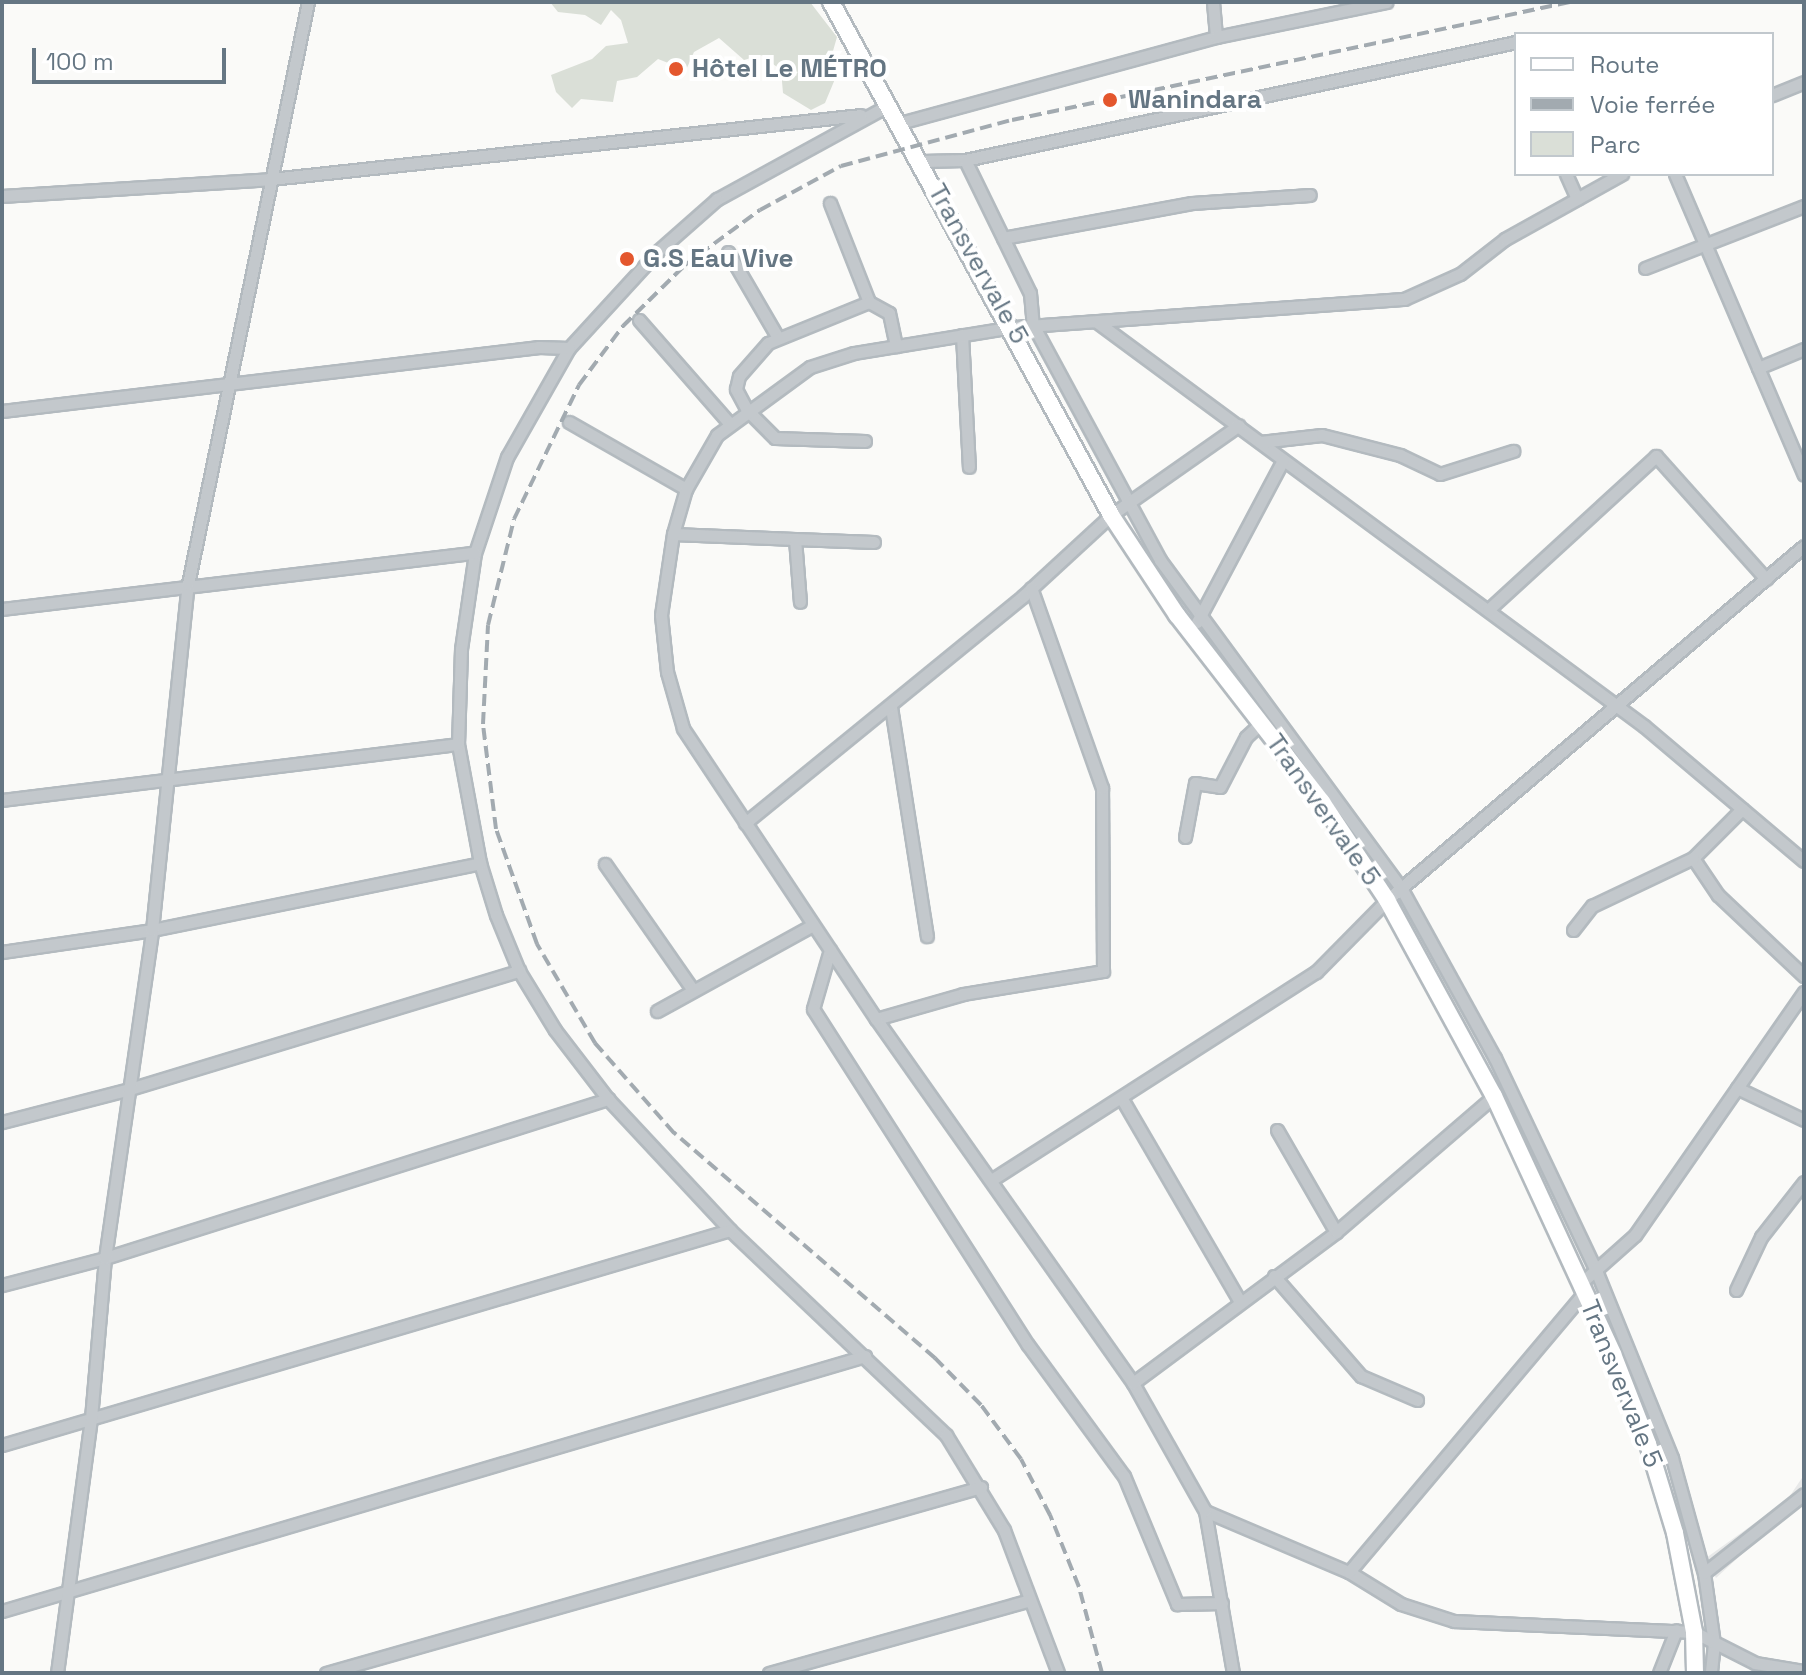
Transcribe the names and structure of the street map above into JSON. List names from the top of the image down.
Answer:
{
  "streets": {
    "main road": ["Transvervale 5"]
  },
  "places": ["Hôtel Le MÉTRO", "Wanindara", "G.S Eau Vive"],
  "legend": ["Route", "Voie ferrée", "Parc"],
  "scale_bar": "100 m"
}
